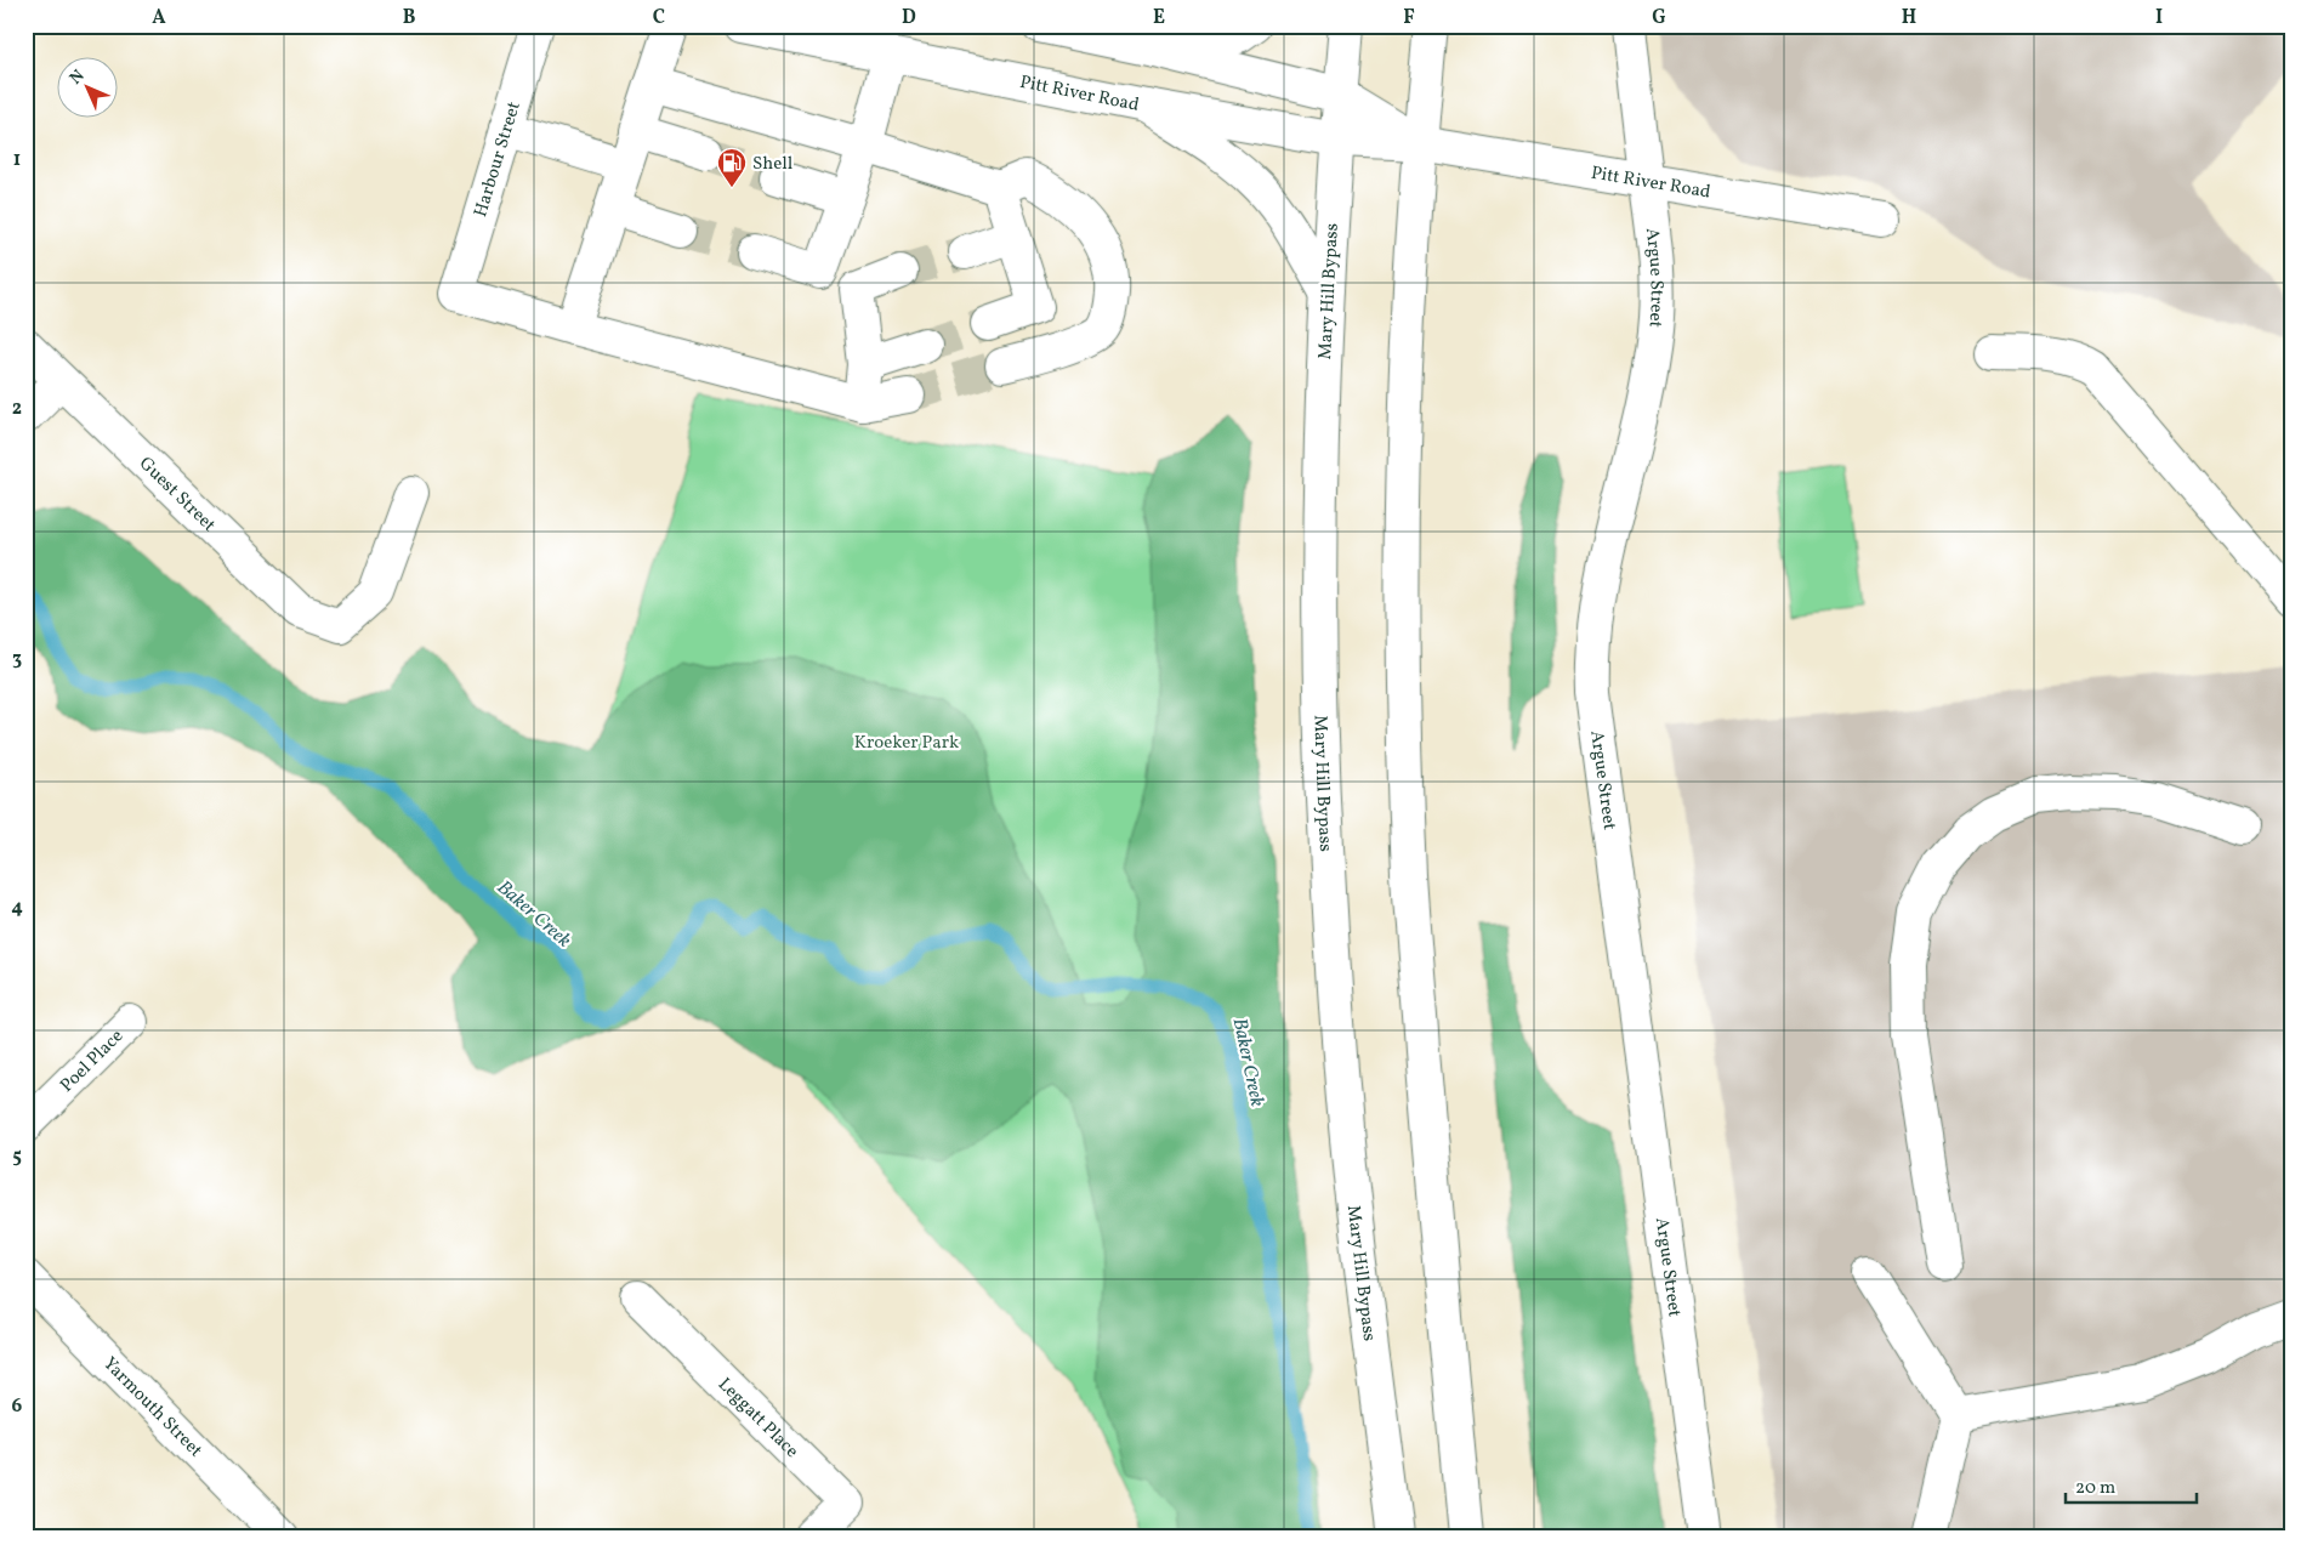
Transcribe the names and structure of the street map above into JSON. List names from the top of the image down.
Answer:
{
  "streets": {
    "main road": [
      "Pitt River Road",
      "Harbour Street",
      "Argue Street",
      "Mary Hill Bypass",
      "Guest Street",
      "Poel Place",
      "Yarmouth Street",
      "Leggatt Place"
    ]
  },
  "crossings": [
    ["Pitt River Road", "Argue Street"],
    ["Pitt River Road", "Mary Hill Bypass"]
  ],
  "water": ["Baker Creek"],
  "parks": ["Kroeker Park"],
  "places": {
    "fuel station": ["Shell"]
  },
  "scale_bar": "20 m",
  "north": "top left",
  "grid": {
    "columns": [
      "A",
      "B",
      "C",
      "D",
      "E",
      "F",
      "G",
      "H",
      "I"
    ],
    "rows": [
      "1",
      "2",
      "3",
      "4",
      "5",
      "6"
    ]
  }
}
